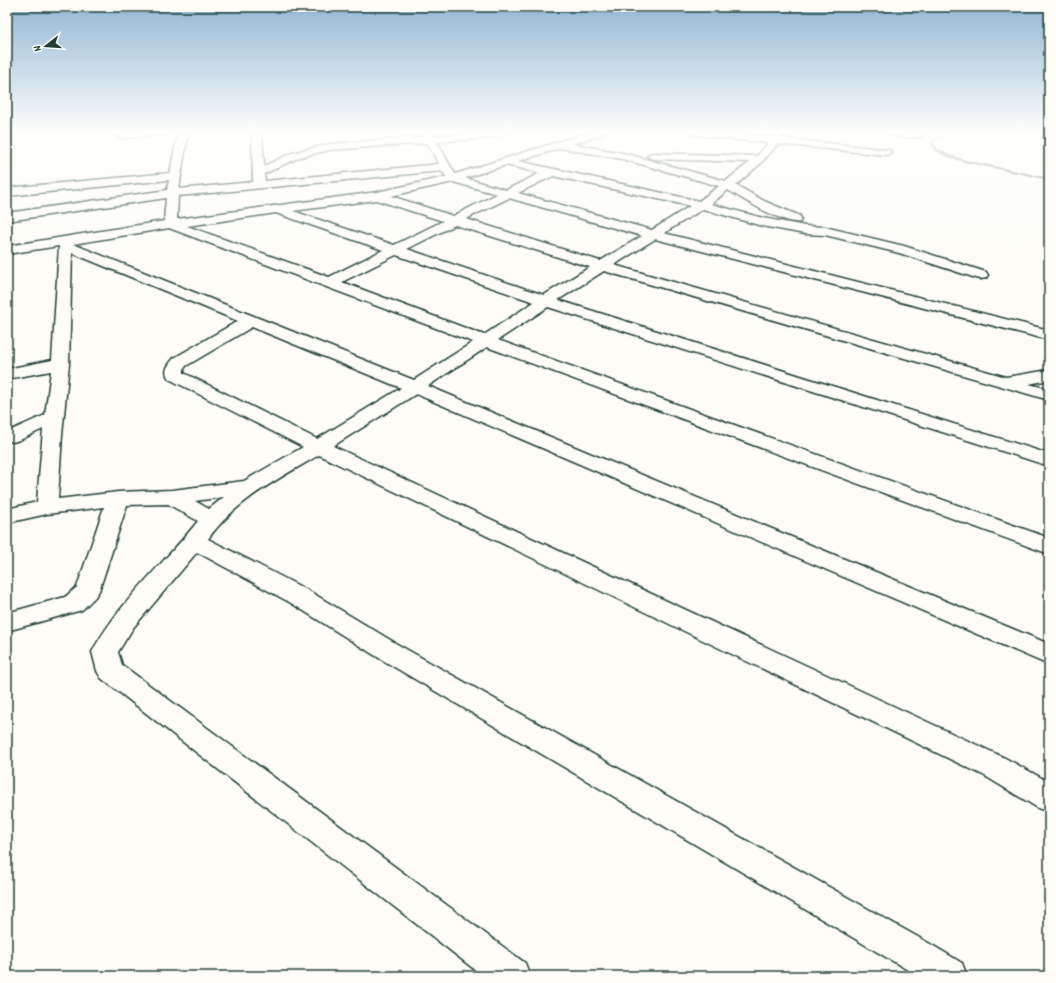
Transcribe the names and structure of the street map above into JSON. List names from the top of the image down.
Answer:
{
  "north": "left"
}
